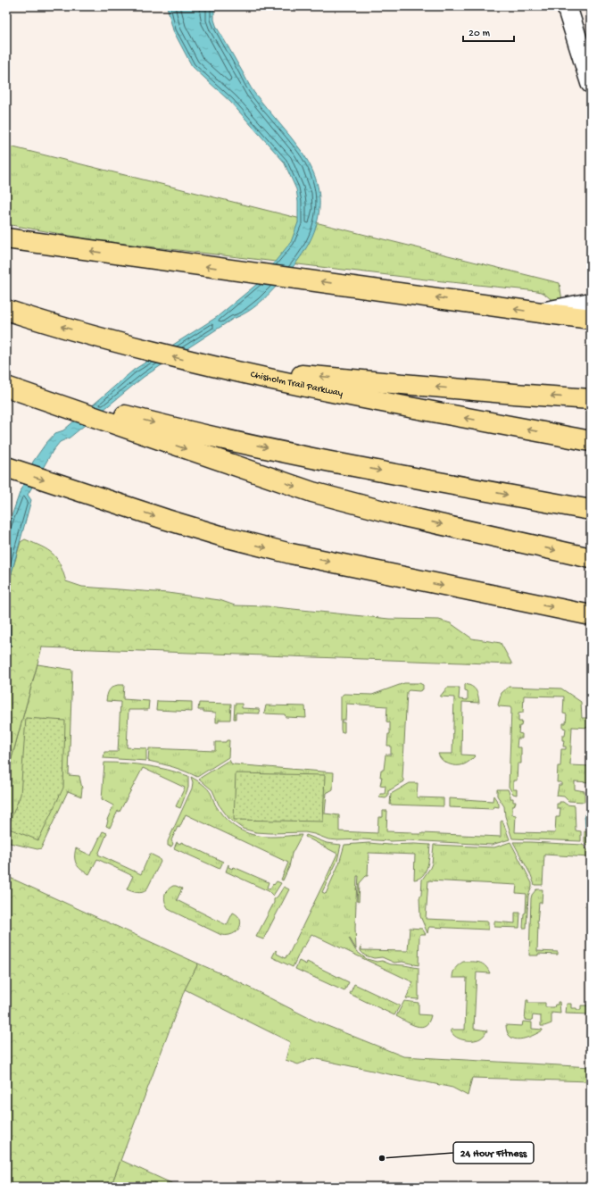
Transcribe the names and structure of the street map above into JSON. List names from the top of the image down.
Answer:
{
  "streets": {
    "highway": ["Chisholm Trail Parkway"]
  },
  "places": ["24 Hour Fitness"],
  "scale_bar": "20 m"
}
